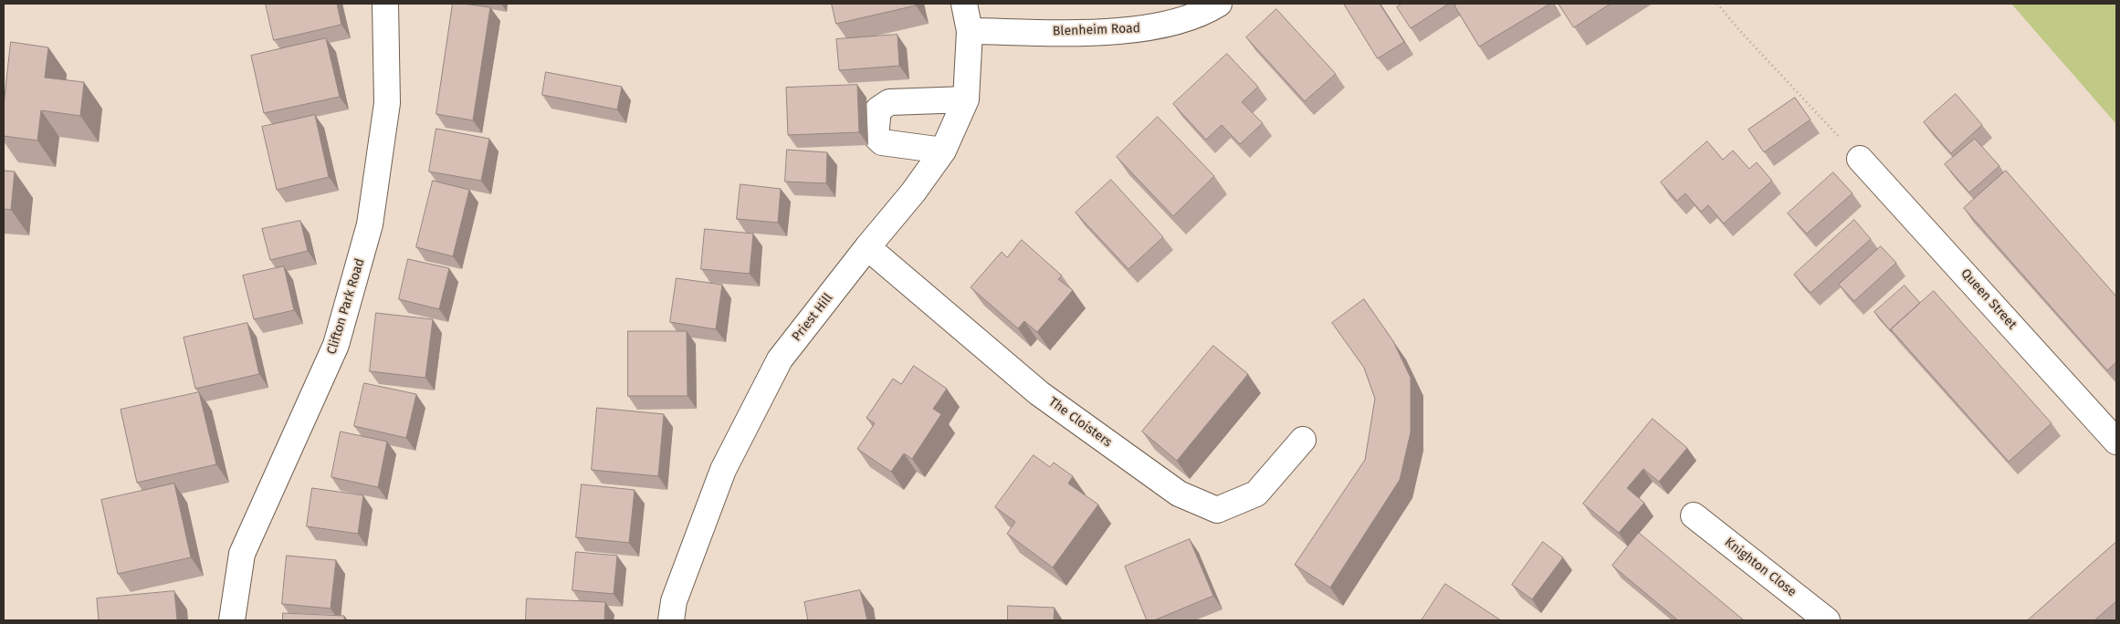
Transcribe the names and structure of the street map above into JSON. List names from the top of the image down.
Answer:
{
  "streets": {
    "street": [
      "Blenheim Road",
      "Queen Street",
      "Clifton Park Road",
      "Priest Hill",
      "The Cloisters",
      "Knighton Close"
    ]
  },
  "crossings": [
    ["Blenheim Road", "Priest Hill"],
    ["Priest Hill", "The Cloisters"]
  ]
}
